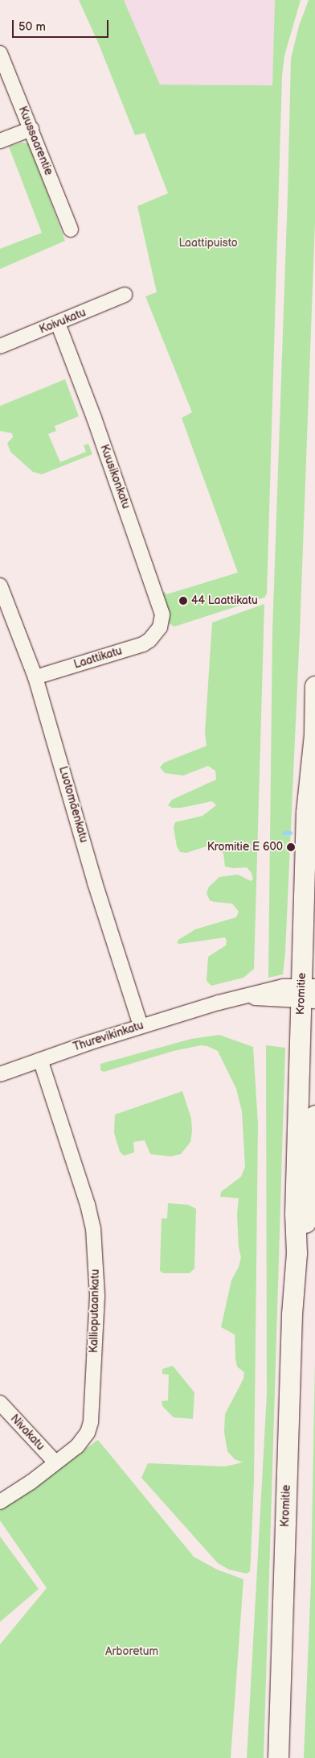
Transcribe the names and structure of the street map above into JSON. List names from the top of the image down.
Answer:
{
  "streets": {
    "main road": ["Kromitie"],
    "street": [
      "Kuussaarentie",
      "Koivukatu",
      "Kuusikonkatu",
      "Laattikatu",
      "Luotomäenkatu",
      "Thurevikinkatu",
      "Kallioputaankatu",
      "Nivakatu"
    ]
  },
  "crossings": [
    ["Koivukatu", "Kuusikonkatu"],
    ["Kuusikonkatu", "Laattikatu"],
    ["Laattikatu", "Luotomäenkatu"],
    ["Luotomäenkatu", "Thurevikinkatu"],
    ["Kromitie", "Thurevikinkatu"],
    ["Thurevikinkatu", "Kallioputaankatu"],
    ["Kallioputaankatu", "Nivakatu"]
  ],
  "parks": ["Laattipuisto", "Arboretum"],
  "places": ["44 Laattikatu", "Kromitie E 600"],
  "scale_bar": "50 m"
}
